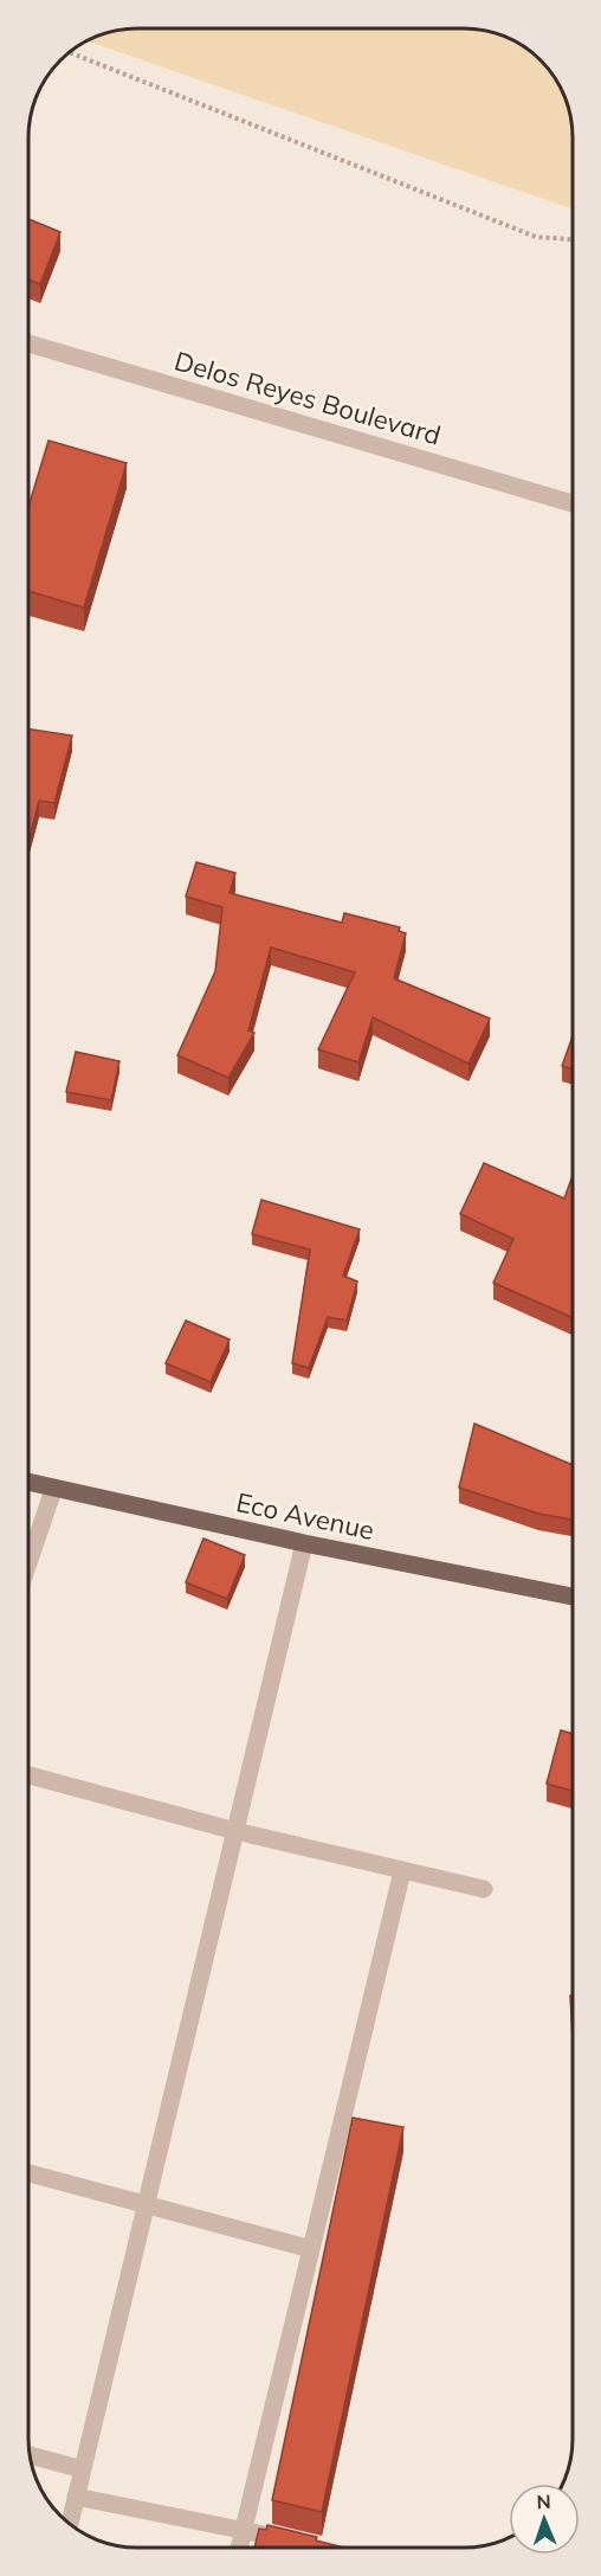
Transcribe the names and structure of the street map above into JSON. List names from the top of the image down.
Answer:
{
  "streets": {
    "main road": ["Eco Avenue"],
    "street": ["Delos Reyes Boulevard"]
  },
  "north": "top"
}
